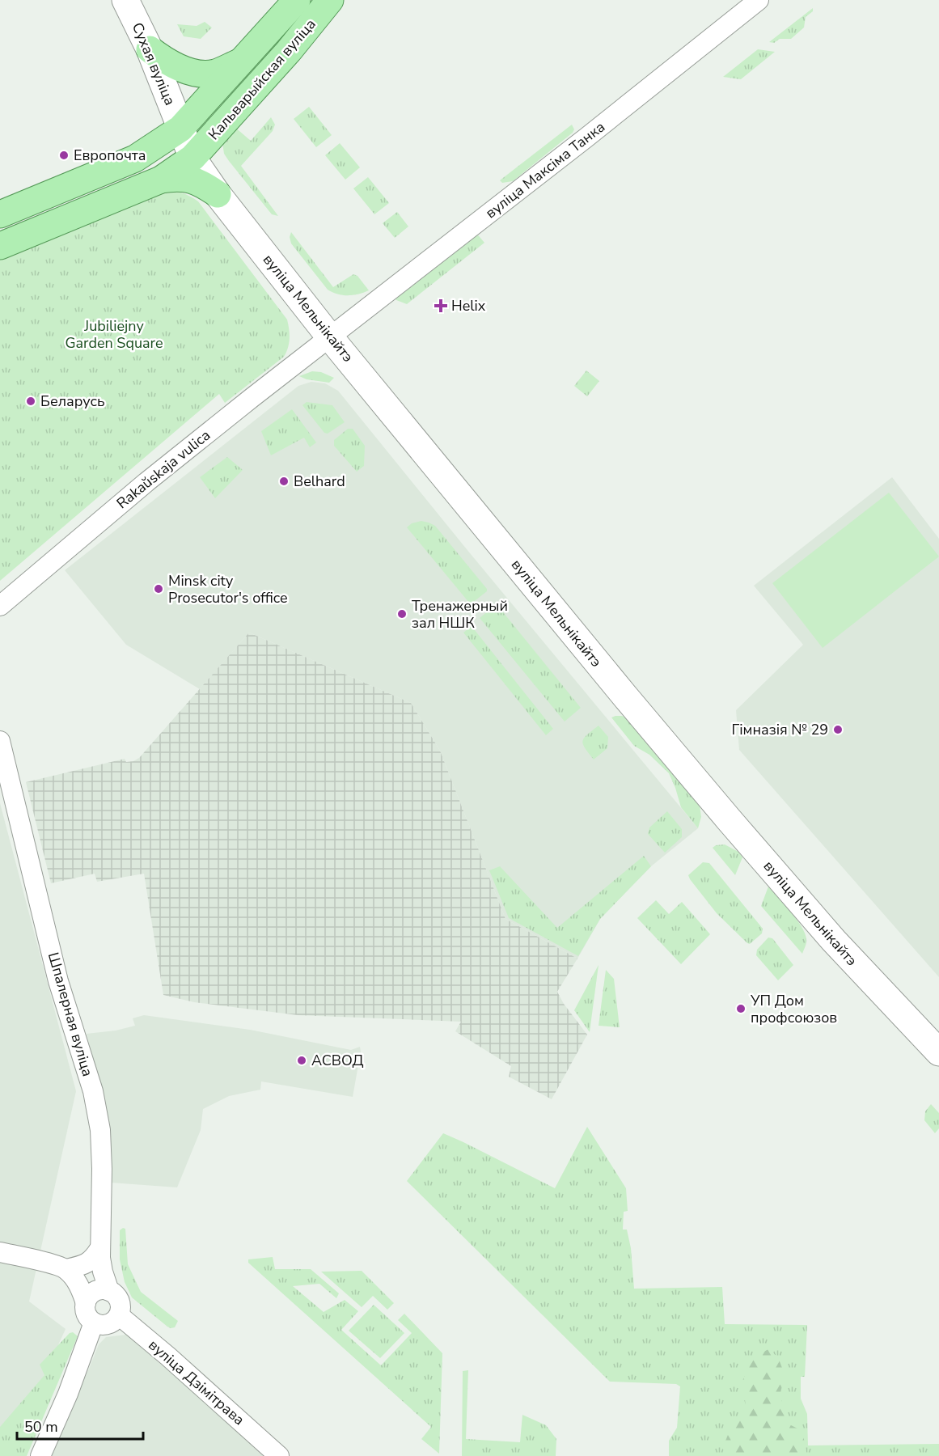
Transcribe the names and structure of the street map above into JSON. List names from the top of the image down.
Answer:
{
  "streets": {
    "main road": ["Сухая вуліца", "Кальварыйская вуліца", "вуліца Мельнікайтэ"],
    "street": [
      "вуліца Максіма Танка",
      "Rakaŭskaja vulica",
      "Шпалерная вуліца",
      "вуліца Дзімітрава"
    ]
  },
  "crossings": [
    ["Сухая вуліца", "Кальварыйская вуліца"],
    ["Сухая вуліца", "вуліца Мельнікайтэ"],
    ["Кальварыйская вуліца", "вуліца Мельнікайтэ"],
    ["вуліца Максіма Танка", "вуліца Мельнікайтэ"],
    ["вуліца Максіма Танка", "Rakaŭskaja vulica"],
    ["вуліца Мельнікайтэ", "Rakaŭskaja vulica"],
    ["Шпалерная вуліца", "вуліца Дзімітрава"]
  ],
  "parks": ["Jubiliejny Garden Square"],
  "places": {
    "other": [
      "Европочта",
      "Беларусь",
      "Belhard",
      "Minsk city Prosecutor's office",
      "Тренажерный зал НШК",
      "Гімназія № 29",
      "УП Дом профсоюзов",
      "АСВОД"
    ],
    "health": ["Helix"]
  },
  "scale_bar": "50 m"
}
